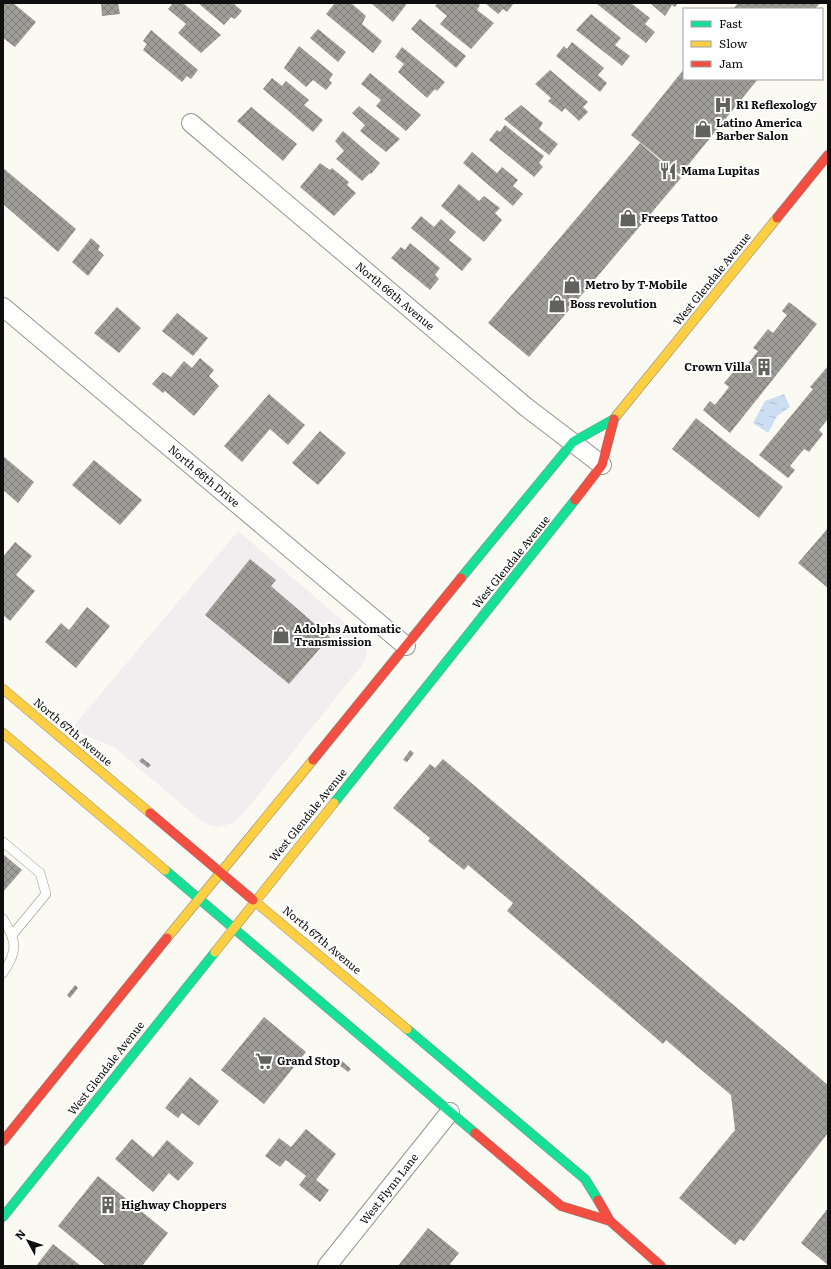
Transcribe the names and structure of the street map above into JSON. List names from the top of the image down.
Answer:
{
  "streets": {
    "main road": ["West Glendale Avenue", "North 67th Avenue"],
    "street": ["North 66th Avenue", "North 66th Drive", "West Flynn Lane"]
  },
  "crossings": [
    ["West Glendale Avenue", "North 66th Avenue"],
    ["West Glendale Avenue", "North 66th Drive"],
    ["West Glendale Avenue", "North 67th Avenue"],
    ["North 67th Avenue", "West Flynn Lane"]
  ],
  "places": {
    "hospital": ["R1 Reflexology"],
    "shop": [
      "Latino America Barber Salon",
      "Freeps Tattoo",
      "Metro by T-Mobile",
      "Boss revolution",
      "Adolphs Automatic Transmission"
    ],
    "restaurant": ["Mama Lupitas"],
    "building": ["Crown Villa", "Highway Choppers"],
    "supermarket": ["Grand Stop"]
  },
  "legend": ["Fast", "Slow", "Jam"],
  "north": "top left"
}
